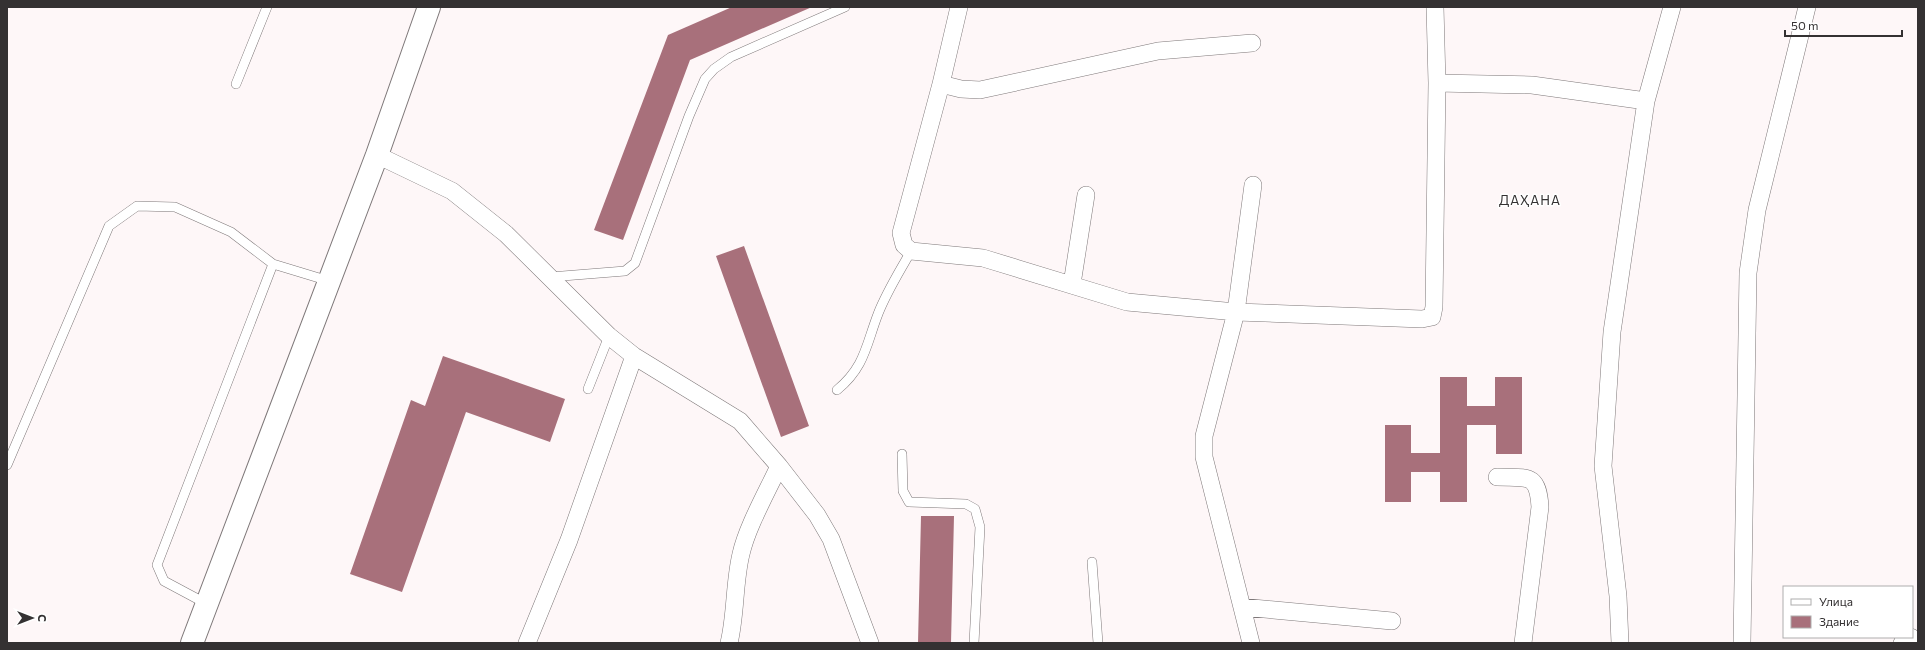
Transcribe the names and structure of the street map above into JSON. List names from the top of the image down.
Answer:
{
  "districts": ["ДАҲАНА"],
  "legend": ["Улица", "Здание"],
  "scale_bar": "50 m",
  "north": "right"
}
